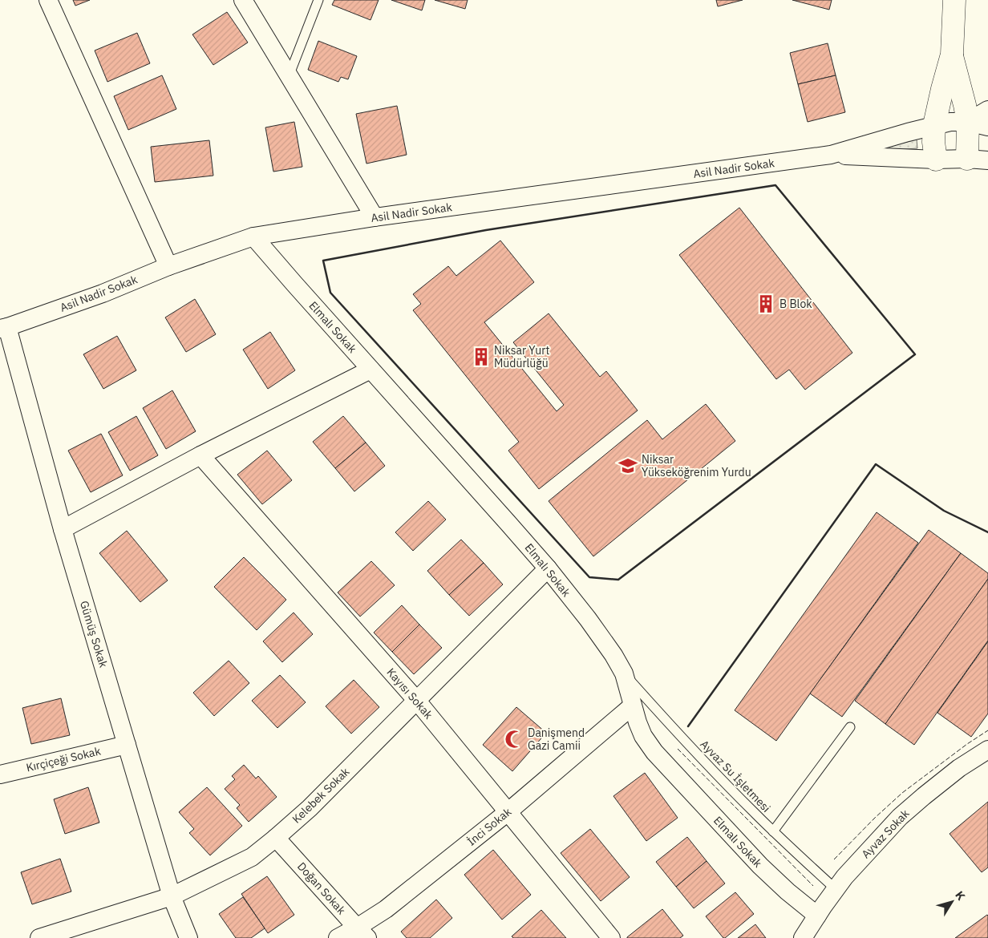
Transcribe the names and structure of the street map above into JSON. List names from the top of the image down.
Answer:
{
  "streets": {
    "street": [
      "Asil Nadir Sokak",
      "Elmalı Sokak",
      "Gümüş Sokak",
      "Kayısı Sokak",
      "Kırçiçeği Sokak",
      "Kelebek Sokak",
      "İnci Sokak",
      "Ayvaz Sokak",
      "Doğan Sokak"
    ],
    "lane": ["Ayvaz Su İşletmesi"]
  },
  "crossings": [
    ["Asil Nadir Sokak", "Elmalı Sokak"],
    ["Asil Nadir Sokak", "Gümüş Sokak"],
    ["Elmalı Sokak", "Ayvaz Su İşletmesi"],
    ["Elmalı Sokak", "Kelebek Sokak"],
    ["Elmalı Sokak", "İnci Sokak"],
    ["Elmalı Sokak", "Ayvaz Sokak"],
    ["Gümüş Sokak", "Kırçiçeği Sokak"],
    ["Gümüş Sokak", "Kelebek Sokak"],
    ["Kayısı Sokak", "Kelebek Sokak"],
    ["Kayısı Sokak", "İnci Sokak"],
    ["Ayvaz Su İşletmesi", "Ayvaz Sokak"],
    ["Kelebek Sokak", "Doğan Sokak"],
    ["İnci Sokak", "Doğan Sokak"]
  ],
  "places": {
    "building": ["B Blok", "Niksar Yurt Müdürlüğü"],
    "school or university": ["Niksar Yükseköğrenim Yurdu"],
    "mosque": ["Danişmend Gazi Camii"]
  },
  "north": "top right"
}
